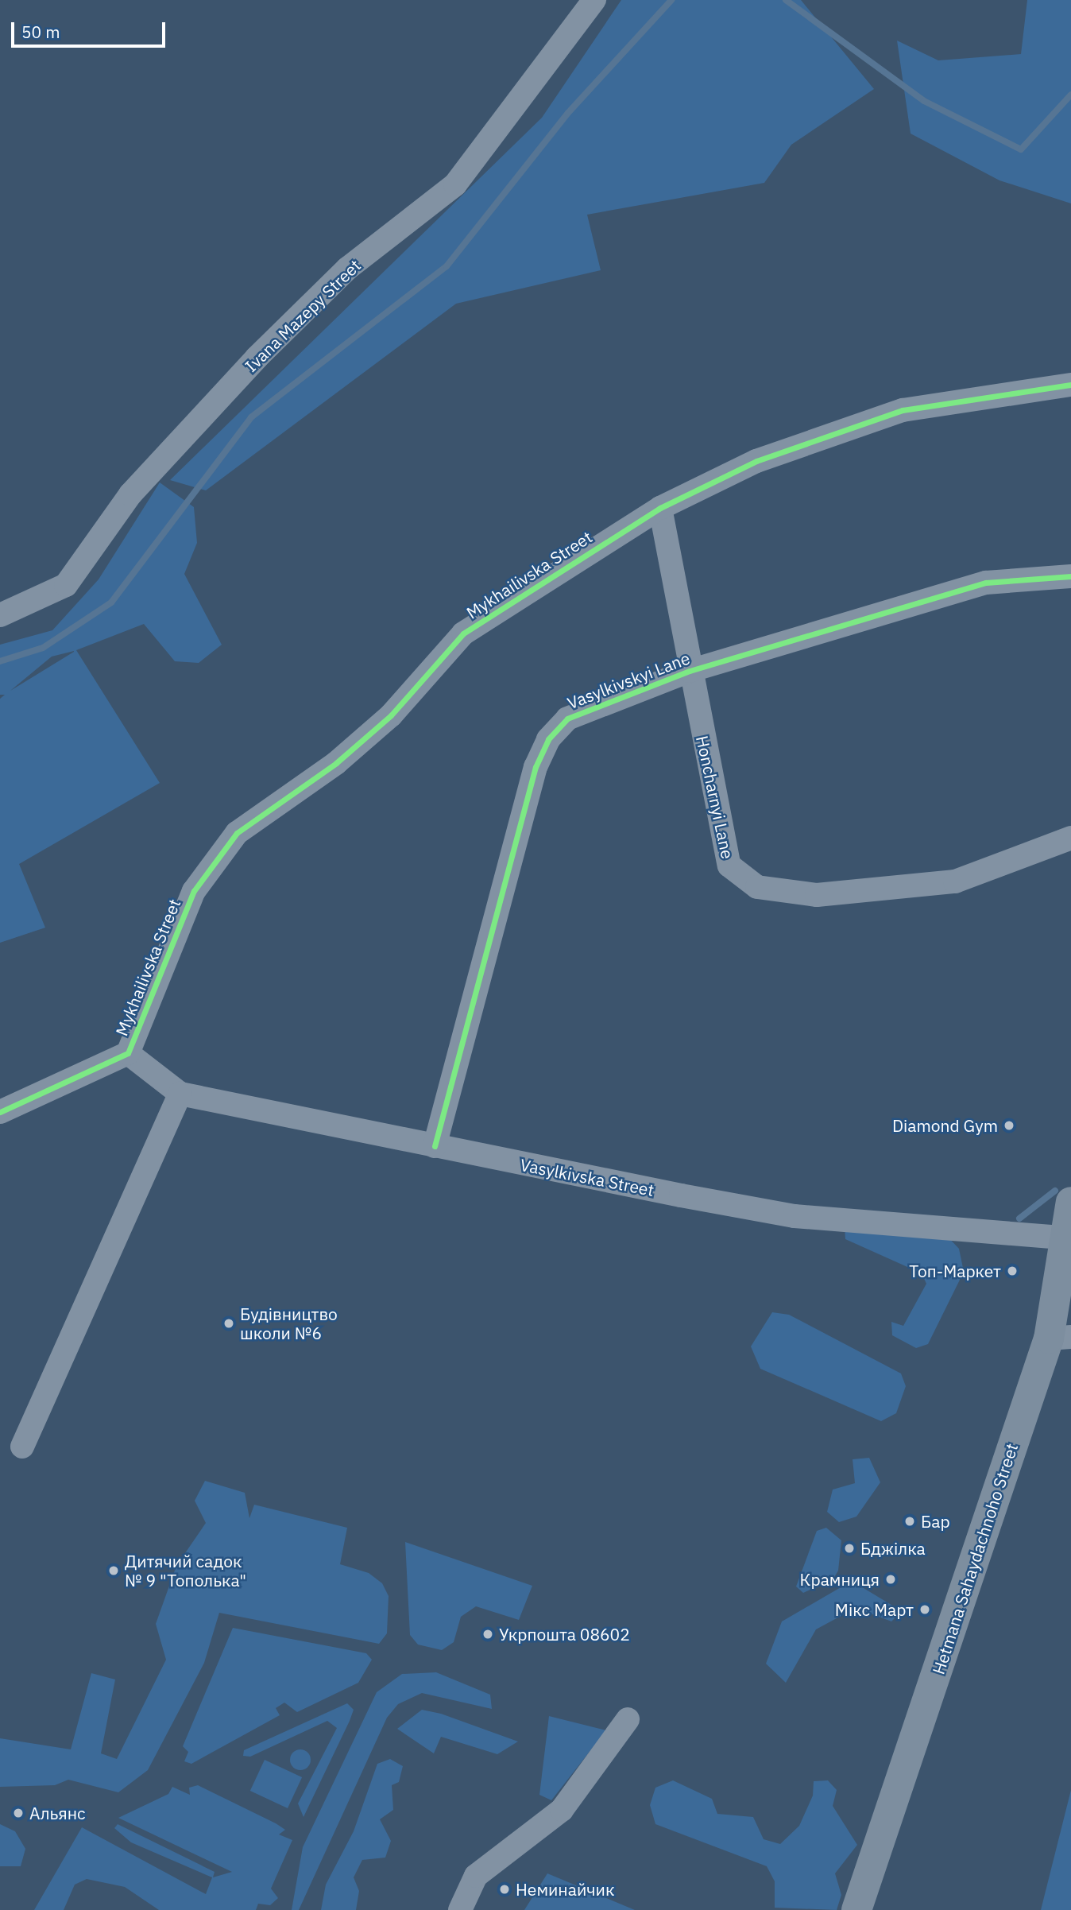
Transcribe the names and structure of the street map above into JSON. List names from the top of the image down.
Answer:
{
  "streets": {
    "main road": ["Hetmana Sahaydachnoho Street"],
    "street": [
      "Ivana Mazepy Street",
      "Mykhailivska Street",
      "Vasylkivskyi Lane",
      "Honcharnyi Lane",
      "Vasylkivska Street"
    ]
  },
  "crossings": [
    ["Mykhailivska Street", "Honcharnyi Lane"],
    ["Mykhailivska Street", "Vasylkivska Street"],
    ["Vasylkivskyi Lane", "Honcharnyi Lane"],
    ["Vasylkivskyi Lane", "Vasylkivska Street"],
    ["Vasylkivska Street", "Hetmana Sahaydachnoho Street"]
  ],
  "places": [
    "Diamond Gym",
    "Топ-Маркет",
    "Будівництво школи №6",
    "Бар",
    "Бджілка",
    "Дитячий садок № 9 \"Тополька\"",
    "Крамниця",
    "Мікс Март",
    "Укрпошта 08602",
    "Альянс",
    "Неминайчик"
  ],
  "scale_bar": "50 m"
}
